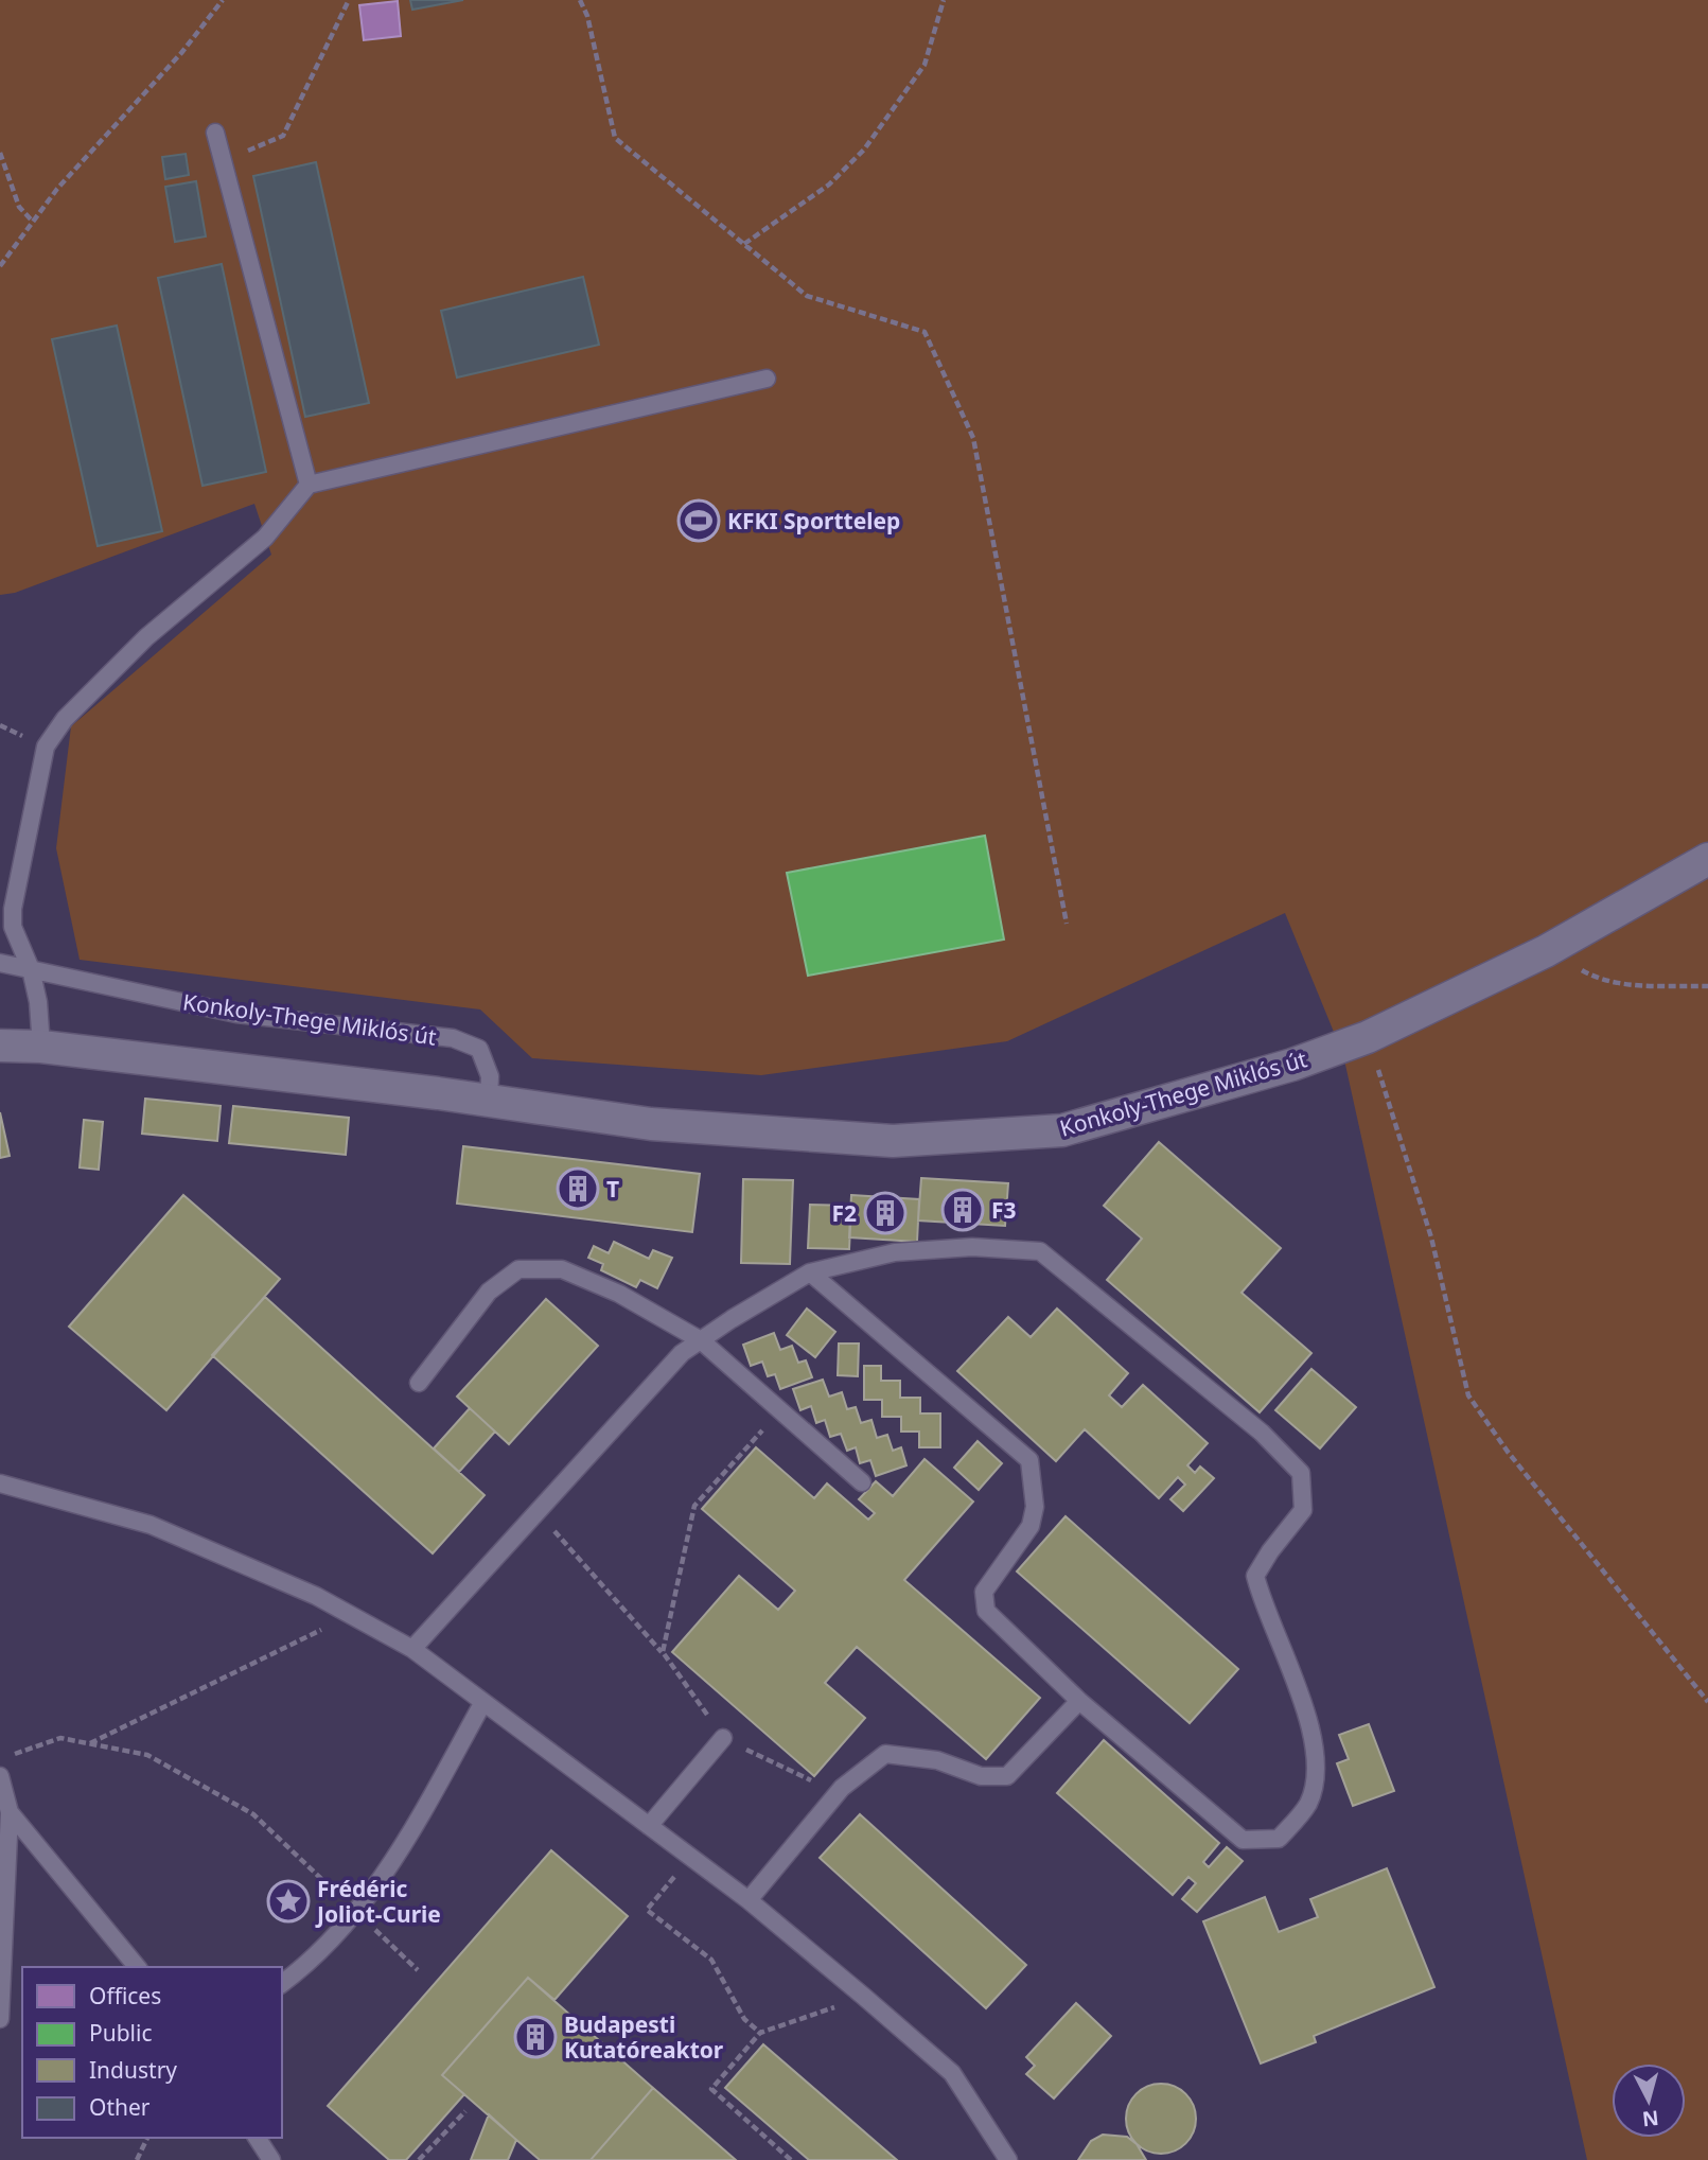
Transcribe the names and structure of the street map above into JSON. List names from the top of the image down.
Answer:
{
  "streets": {
    "street": ["Konkoly-Thege Miklós út"]
  },
  "places": {
    "sports": ["KFKI Sporttelep"],
    "building": [
      "T",
      "F3",
      "F2",
      "Budapesti Kutatóreaktor"
    ],
    "place": ["Frédéric Joliot-Curie"]
  },
  "legend": [
    "Offices",
    "Public",
    "Industry",
    "Other"
  ],
  "north": "bottom"
}
